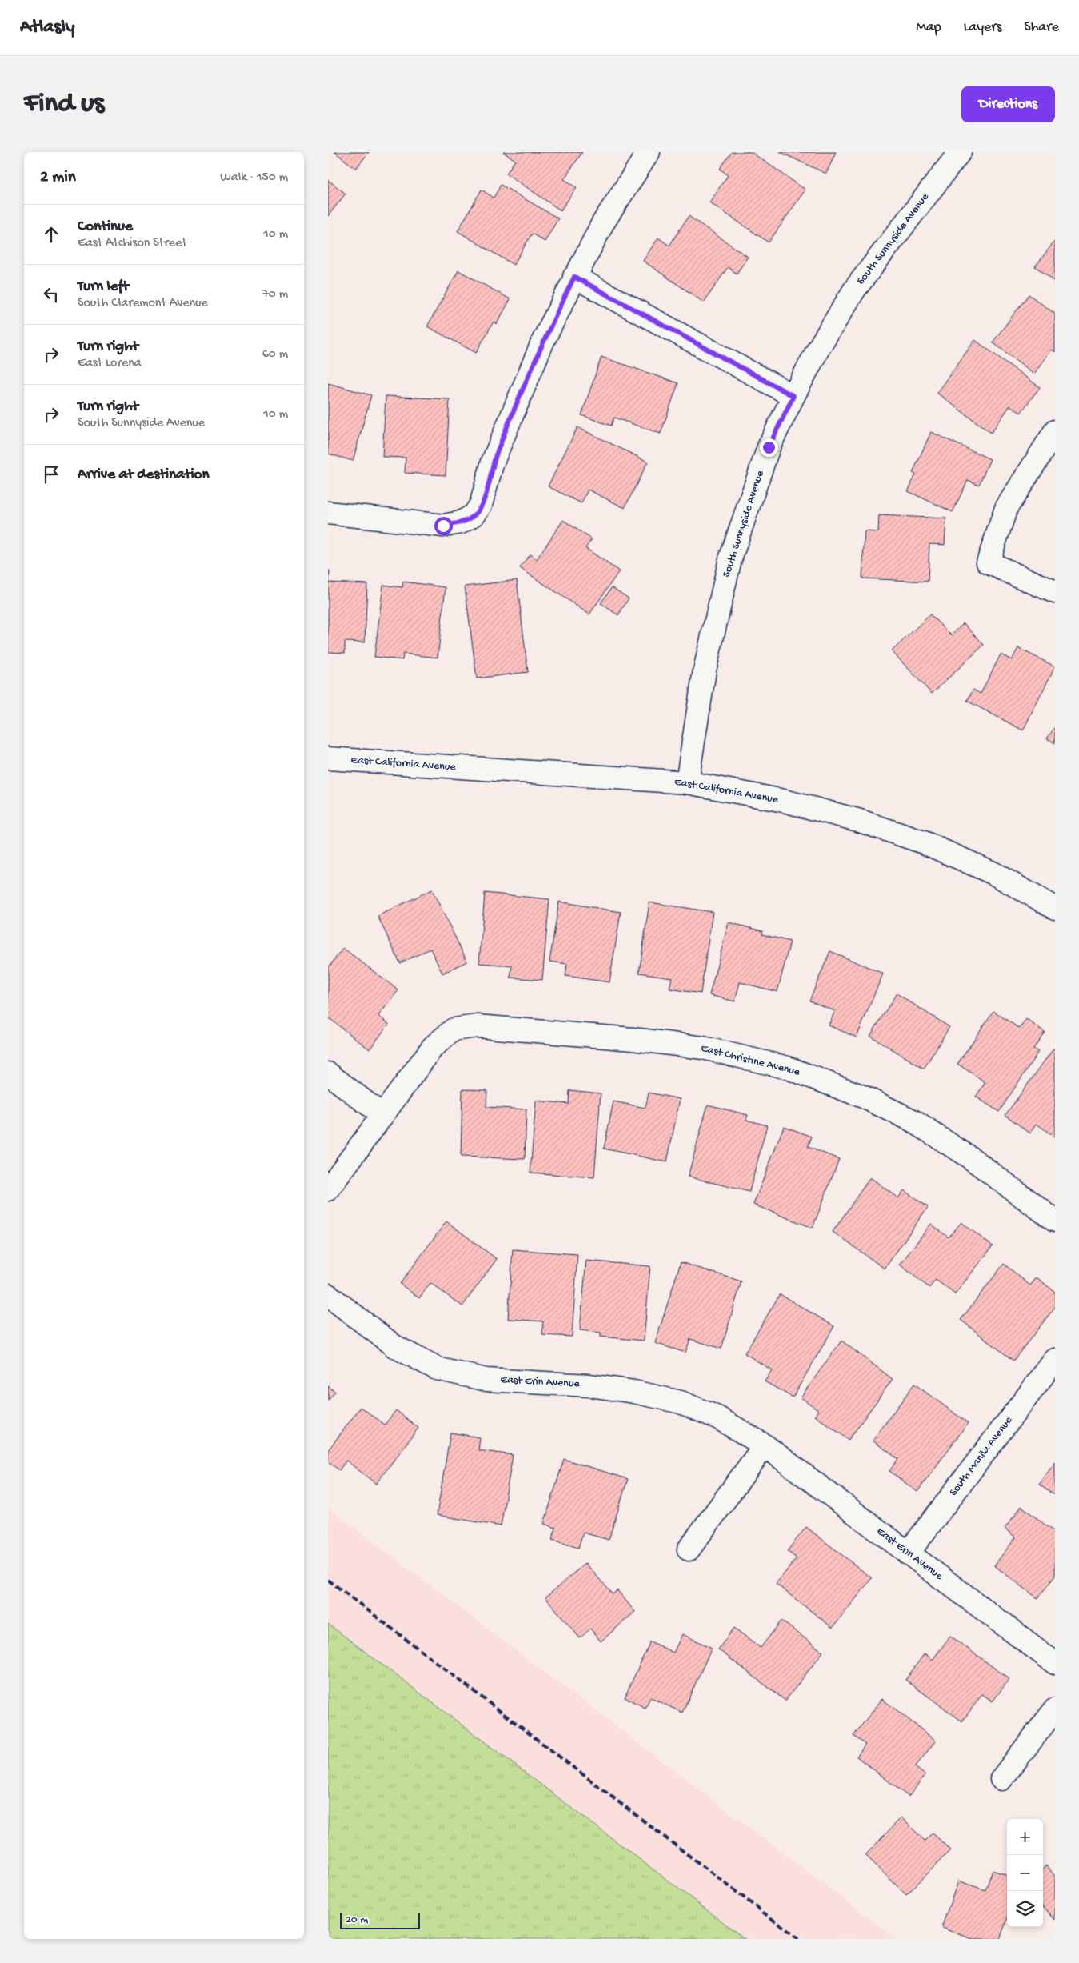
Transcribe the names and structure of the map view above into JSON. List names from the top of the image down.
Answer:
{
  "streets": {
    "street": [
      "South Sunnyside Avenue",
      "East California Avenue",
      "East Christine Avenue",
      "East Erin Avenue",
      "South Manila Avenue"
    ]
  },
  "crossings": [
    ["South Sunnyside Avenue", "East California Avenue"],
    ["East Erin Avenue", "South Manila Avenue"]
  ],
  "scale_bar": "20 m",
  "page": {
    "header": "Atlasly",
    "nav": ["Map", "Layers", "Share"],
    "buttons": "Directions",
    "title": "Find us",
    "heading": ["2 min", "Walk · 150 m"],
    "list": [
      ["Continue", "East Atchison Street", "10 m"],
      ["Turn left", "South Claremont Avenue", "70 m"],
      ["Turn right", "East Lorena", "60 m"],
      ["Turn right", "South Sunnyside Avenue", "10 m"],
      "Arrive at destination"
    ],
    "map_buttons": ["+", "−"],
    "scale": "20 m"
  }
}
